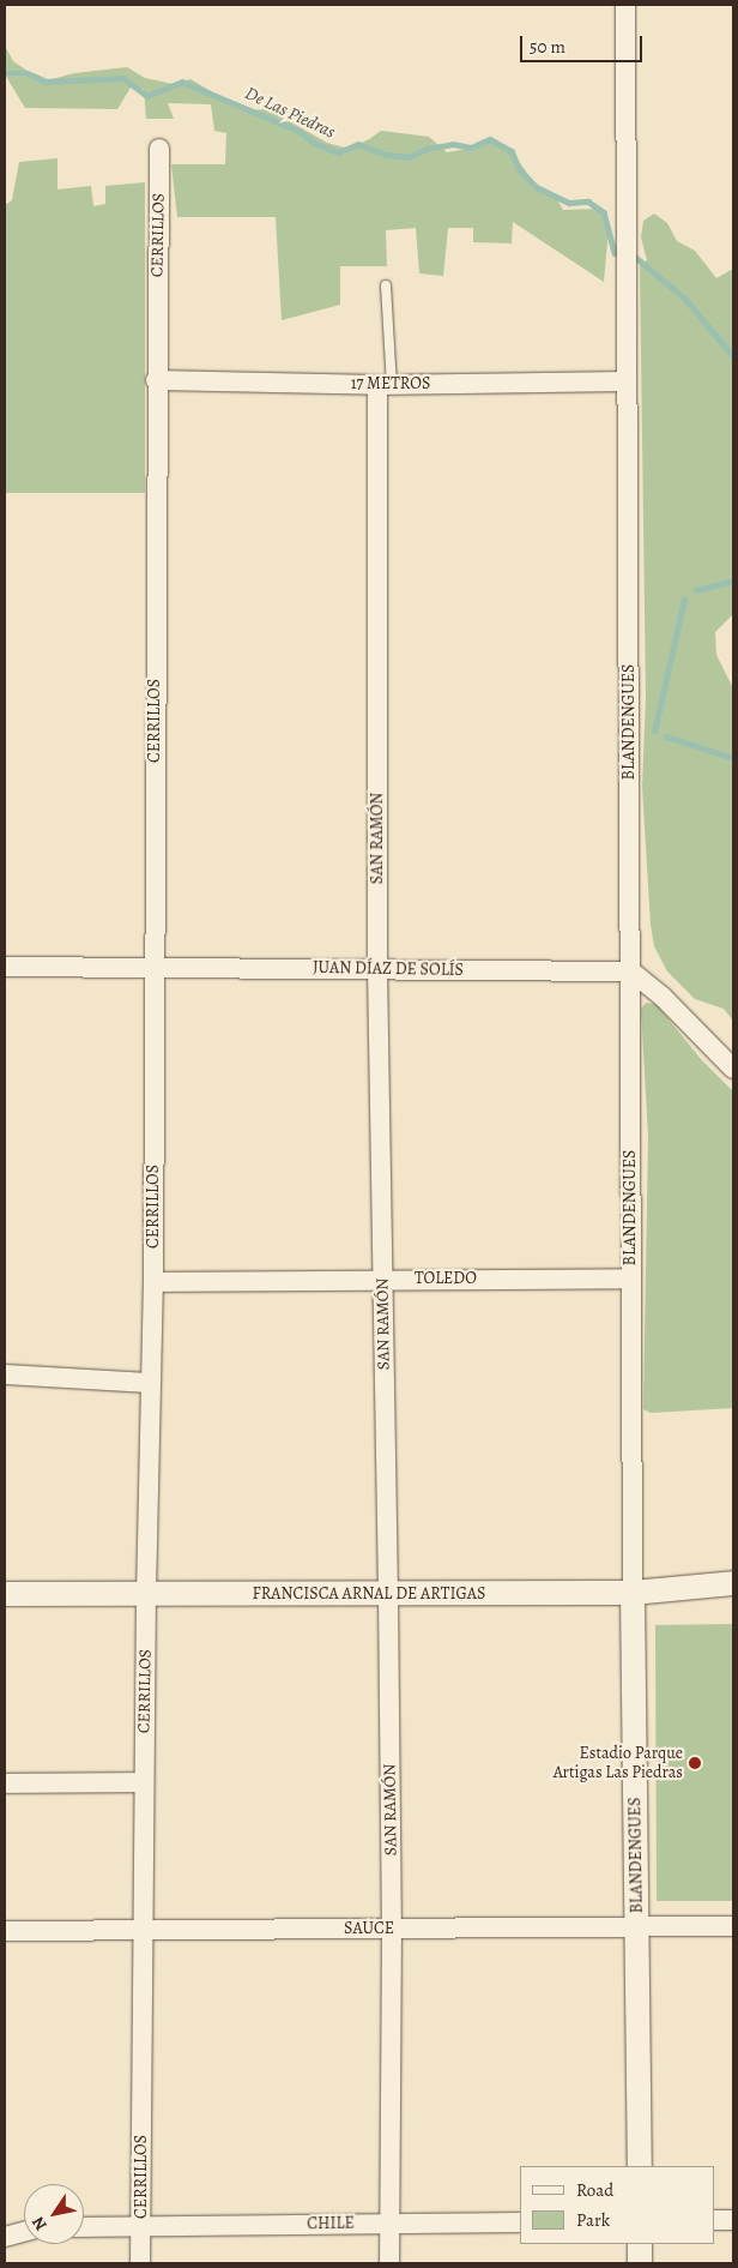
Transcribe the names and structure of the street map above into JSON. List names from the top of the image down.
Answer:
{
  "streets": {
    "street": [
      "CERRILLOS",
      "17 METROS",
      "BLANDENGUES",
      "SAN RAMÓN",
      "JUAN DÍAZ DE SOLÍS",
      "TOLEDO",
      "FRANCISCA ARNAL DE ARTIGAS",
      "SAUCE",
      "CHILE"
    ]
  },
  "crossings": [
    ["CERRILLOS", "17 METROS"],
    ["CERRILLOS", "JUAN DÍAZ DE SOLÍS"],
    ["CERRILLOS", "TOLEDO"],
    ["CERRILLOS", "FRANCISCA ARNAL DE ARTIGAS"],
    ["CERRILLOS", "SAUCE"],
    ["CERRILLOS", "CHILE"],
    ["17 METROS", "BLANDENGUES"],
    ["17 METROS", "SAN RAMÓN"],
    ["BLANDENGUES", "JUAN DÍAZ DE SOLÍS"],
    ["BLANDENGUES", "TOLEDO"],
    ["BLANDENGUES", "FRANCISCA ARNAL DE ARTIGAS"],
    ["BLANDENGUES", "SAUCE"],
    ["SAN RAMÓN", "JUAN DÍAZ DE SOLÍS"],
    ["SAN RAMÓN", "TOLEDO"],
    ["SAN RAMÓN", "FRANCISCA ARNAL DE ARTIGAS"],
    ["SAN RAMÓN", "SAUCE"],
    ["SAN RAMÓN", "CHILE"]
  ],
  "water": ["De Las Piedras"],
  "places": ["Estadio Parque Artigas Las Piedras"],
  "legend": ["Road", "Park"],
  "scale_bar": "50 m",
  "north": "bottom left"
}
